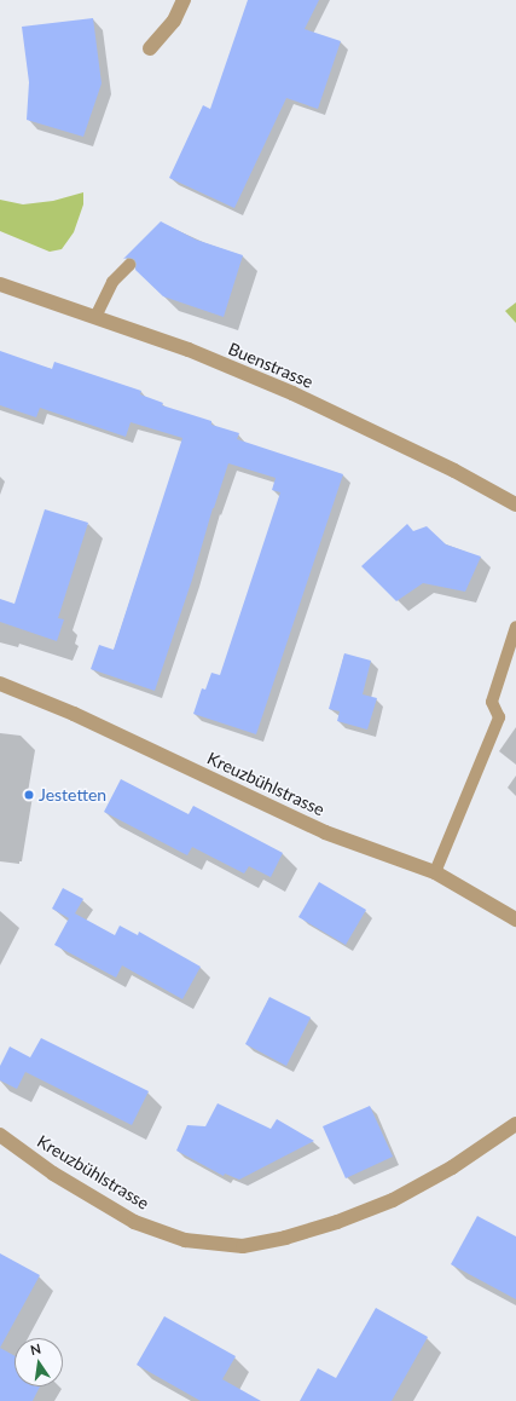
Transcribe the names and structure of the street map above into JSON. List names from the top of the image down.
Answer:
{
  "streets": {
    "street": ["Buenstrasse", "Kreuzbühlstrasse"]
  },
  "places": ["Jestetten"],
  "north": "top"
}
